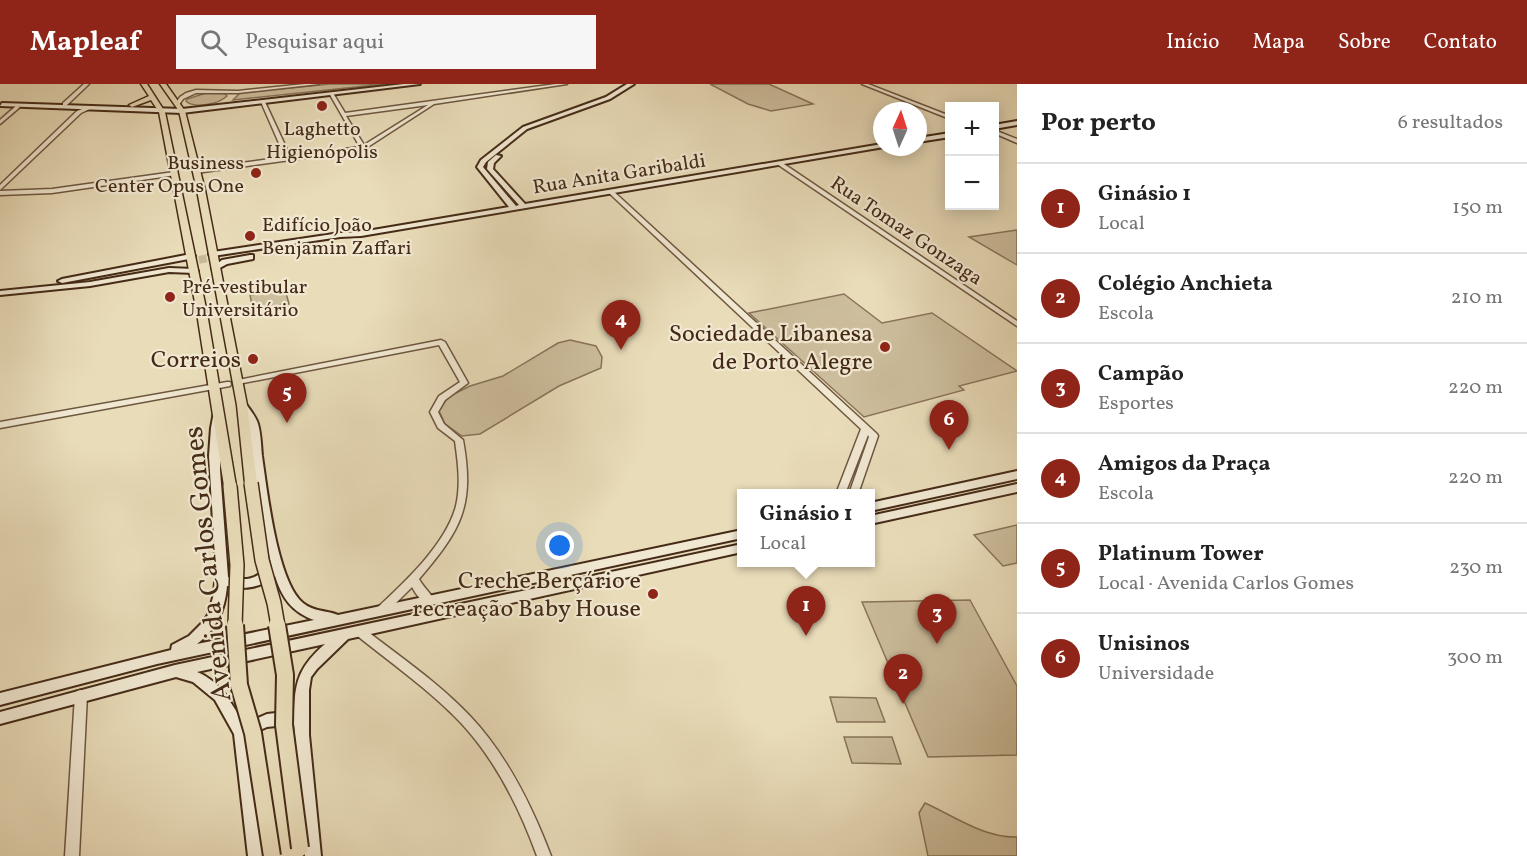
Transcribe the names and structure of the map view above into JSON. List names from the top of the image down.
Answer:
{
  "streets": {
    "main road": ["Rua Anita Garibaldi", "Avenida Carlos Gomes"],
    "street": ["Rua Tomaz Gonzaga"]
  },
  "crossings": [
    ["Rua Anita Garibaldi", "Rua Tomaz Gonzaga"],
    ["Rua Anita Garibaldi", "Avenida Carlos Gomes"]
  ],
  "places": [
    "Laghetto Higienópolis",
    "Business Center Opus One",
    "Edifício João Benjamin Zaffari",
    "Pré-vestibular Universitário",
    "Sociedade Libanesa de Porto Alegre",
    "Correios",
    "Creche Berçário e recreação Baby House"
  ],
  "north": "top",
  "page": {
    "header": "Mapleaf",
    "search": "Pesquisar aqui",
    "nav": [
      "Início",
      "Mapa",
      "Sobre",
      "Contato"
    ],
    "heading": ["Por perto", "6 resultados"],
    "map_buttons": ["+", "−"],
    "list": [
      {
        "mark": "1",
        "name": "Ginásio 1",
        "note": "Local",
        "value": "150 m"
      },
      {
        "mark": "2",
        "name": "Colégio Anchieta",
        "note": "Escola",
        "value": "210 m"
      },
      {
        "mark": "3",
        "name": "Campão",
        "note": "Esportes",
        "value": "220 m"
      },
      {
        "mark": "4",
        "name": "Amigos da Praça",
        "note": "Escola",
        "value": "220 m"
      },
      {
        "mark": "5",
        "name": "Platinum Tower",
        "note": "Local · Avenida Carlos Gomes",
        "value": "230 m"
      },
      {
        "mark": "6",
        "name": "Unisinos",
        "note": "Universidade",
        "value": "300 m"
      }
    ],
    "pins": [
      "4",
      "5",
      "6",
      "1",
      "3",
      "2"
    ],
    "popup": ["Ginásio 1", "Local"]
  }
}
